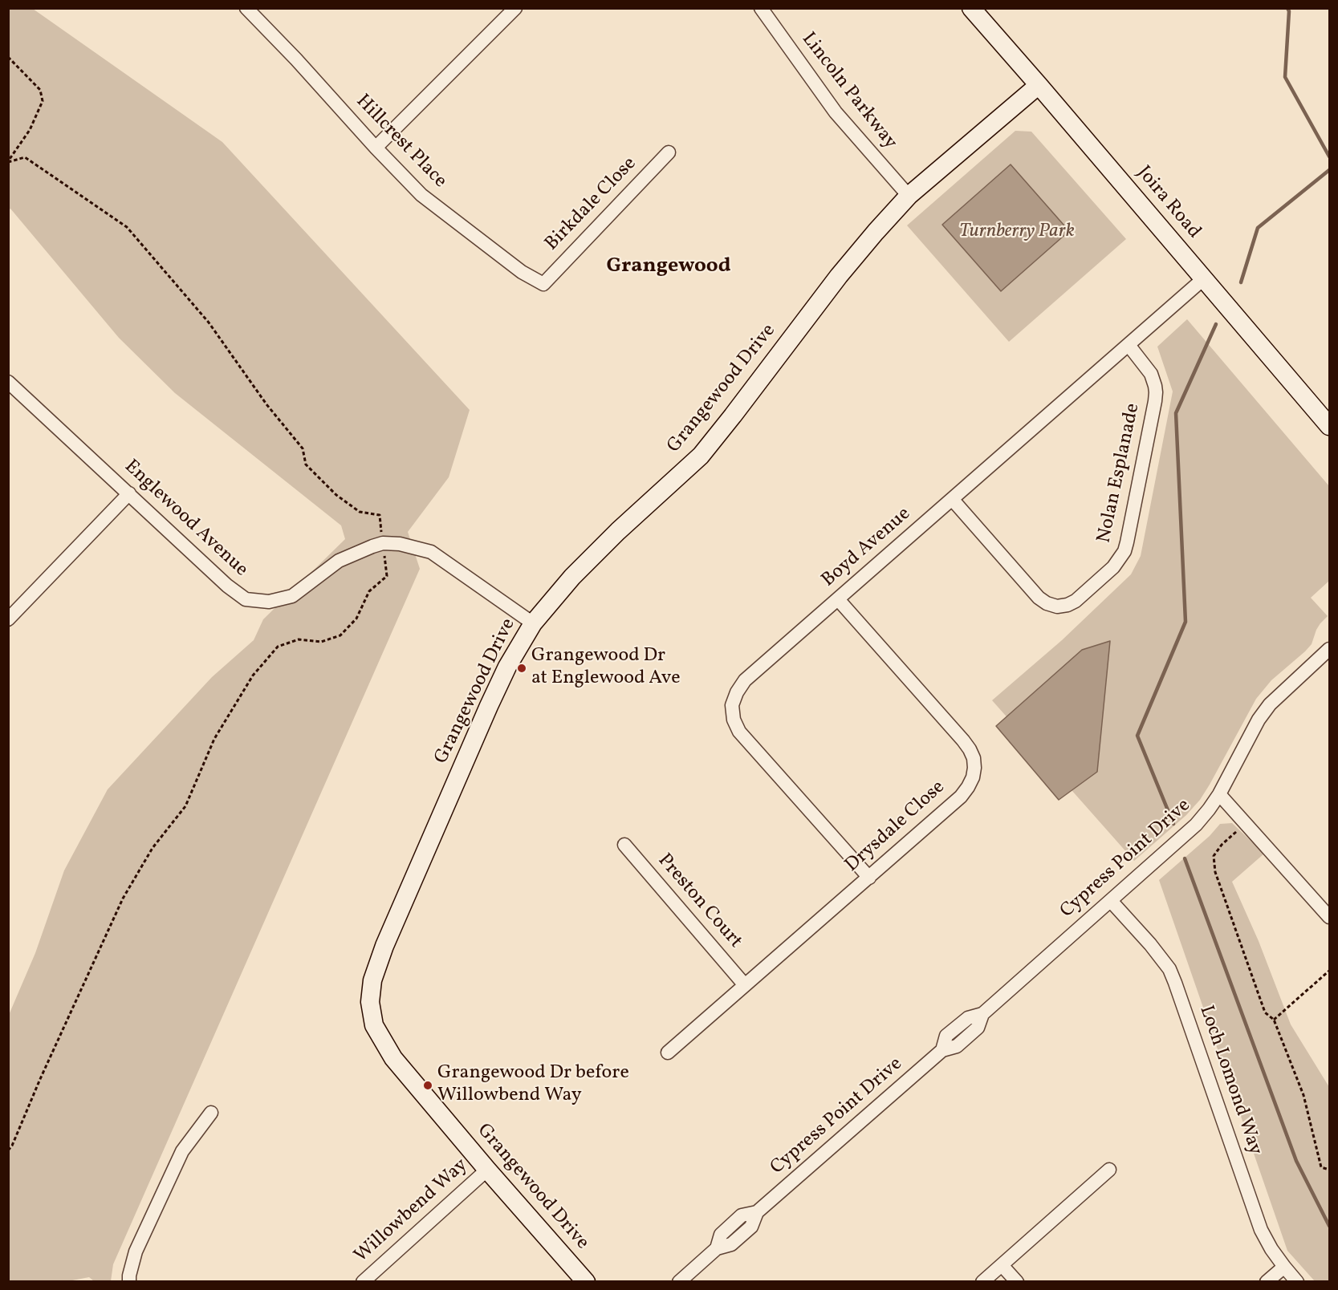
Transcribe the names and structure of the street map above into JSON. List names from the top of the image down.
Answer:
{
  "streets": {
    "street": [
      "Lincoln Parkway",
      "Hillcrest Place",
      "Joira Road",
      "Birkdale Close",
      "Grangewood Drive",
      "Nolan Esplanade",
      "Englewood Avenue",
      "Boyd Avenue",
      "Drysdale Close",
      "Cypress Point Drive",
      "Preston Court",
      "Loch Lomond Way",
      "Willowbend Way"
    ]
  },
  "crossings": [
    ["Lincoln Parkway", "Grangewood Drive"],
    ["Hillcrest Place", "Birkdale Close"],
    ["Joira Road", "Grangewood Drive"],
    ["Joira Road", "Boyd Avenue"],
    ["Grangewood Drive", "Englewood Avenue"],
    ["Grangewood Drive", "Willowbend Way"],
    ["Nolan Esplanade", "Boyd Avenue"],
    ["Boyd Avenue", "Drysdale Close"],
    ["Drysdale Close", "Preston Court"],
    ["Cypress Point Drive", "Loch Lomond Way"]
  ],
  "districts": ["Grangewood"],
  "parks": ["Turnberry Park"],
  "places": ["Grangewood Dr at Englewood Ave", "Grangewood Dr before Willowbend Way"]
}
